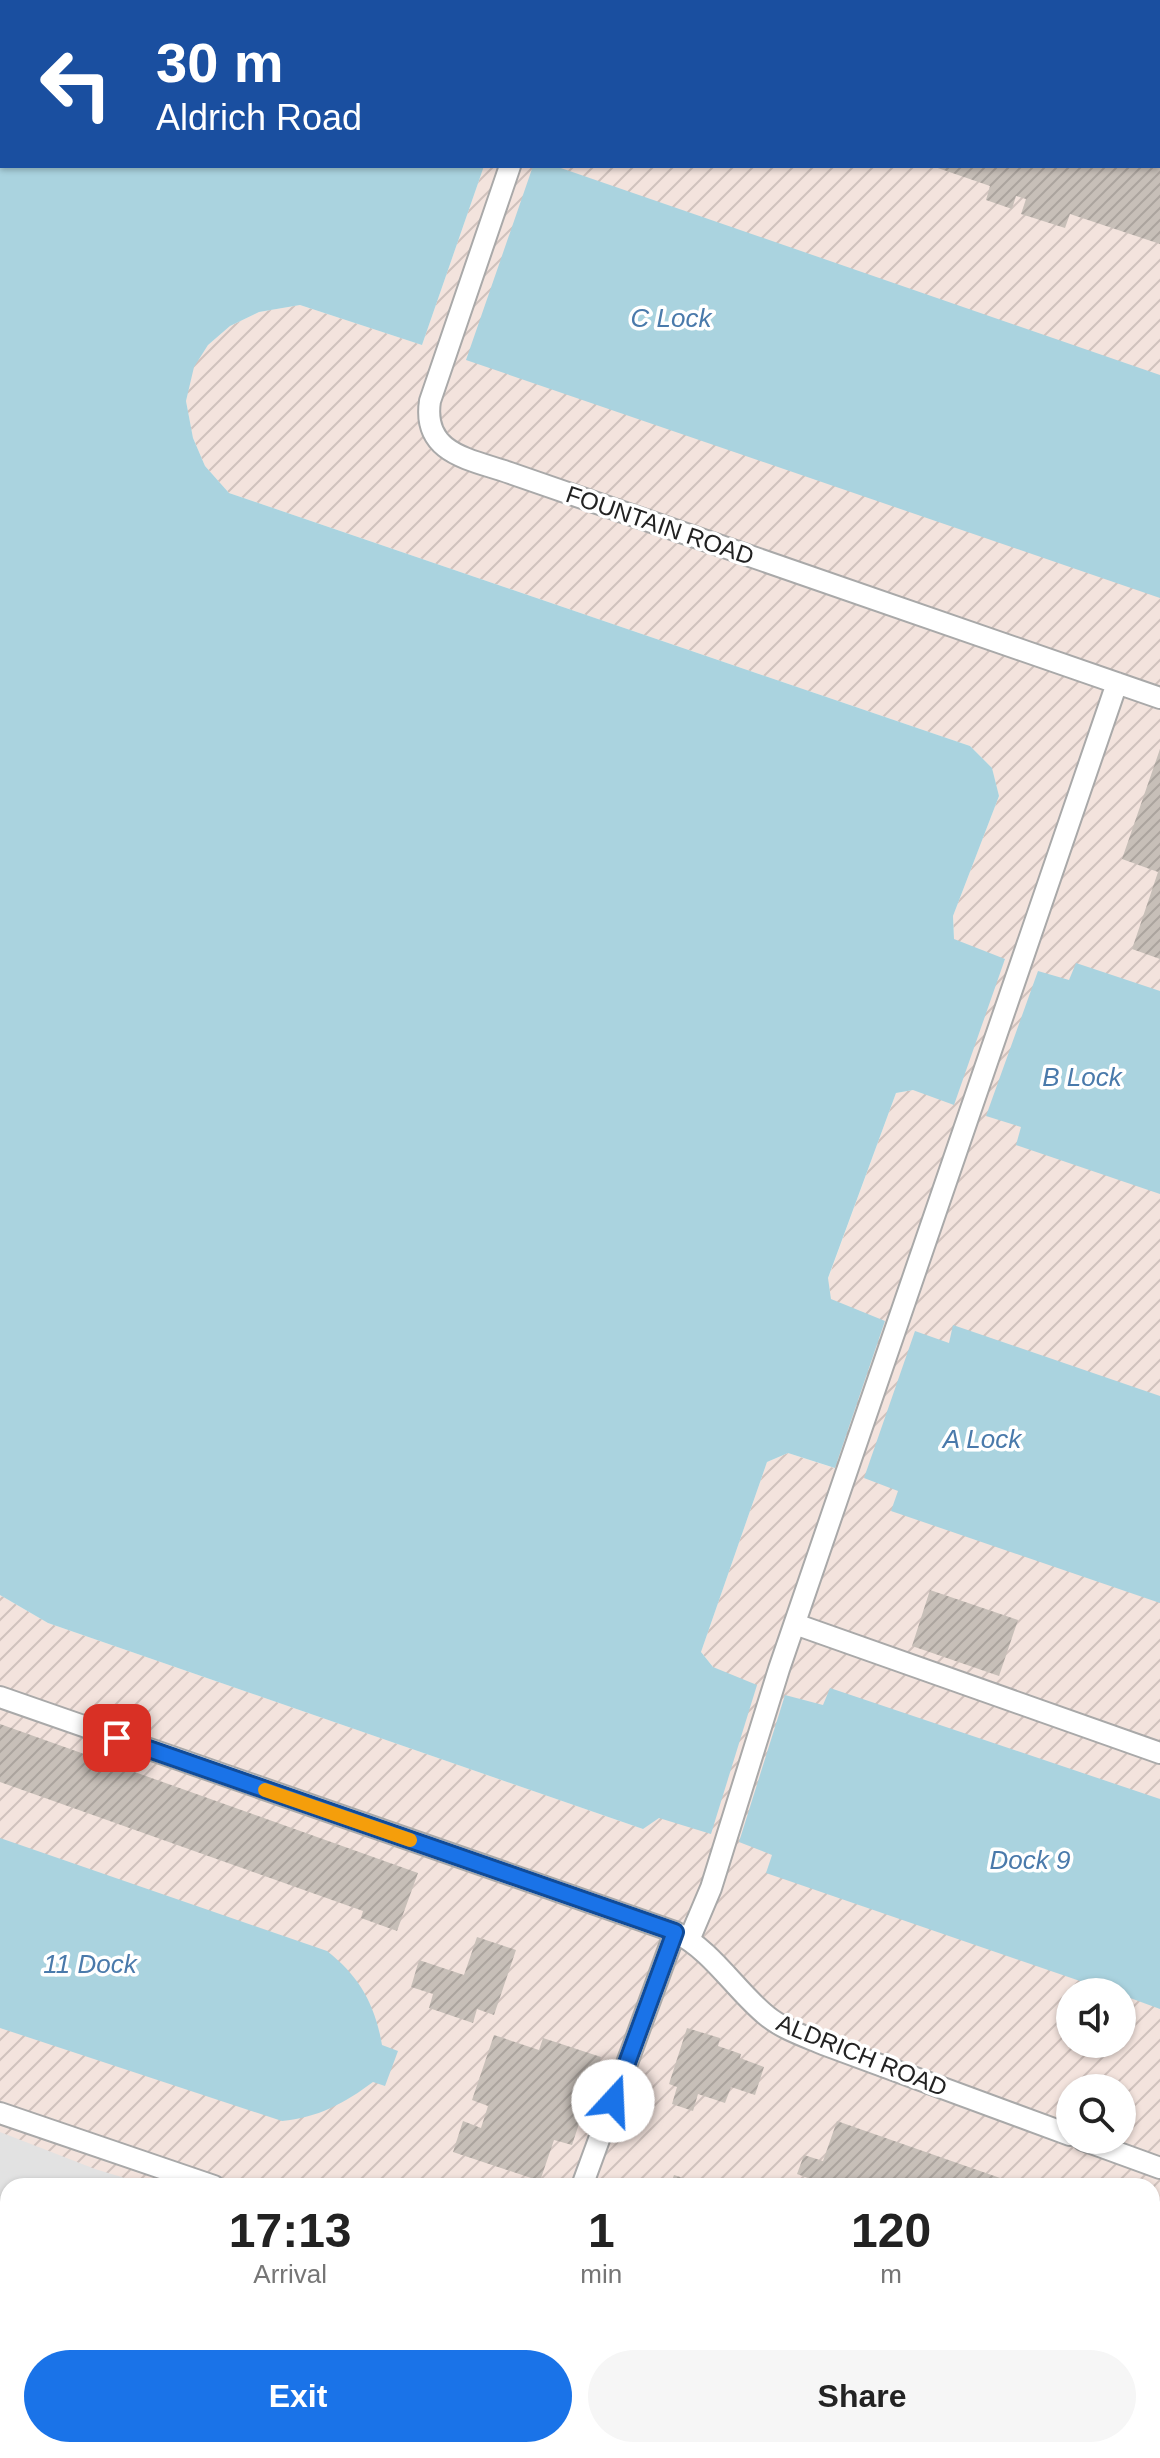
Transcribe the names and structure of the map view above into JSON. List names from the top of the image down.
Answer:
{
  "streets": {
    "lane": ["FOUNTAIN ROAD", "ALDRICH ROAD"]
  },
  "water": [
    "C Lock",
    "B Lock",
    "A Lock",
    "Dock 9",
    "11 Dock"
  ],
  "page": {
    "turn": ["30 m", "Aldrich Road"],
    "eta": [
      "17:13",
      "Arrival",
      "1",
      "min",
      "120",
      "m"
    ],
    "buttons": ["Exit", "Share"]
  }
}
